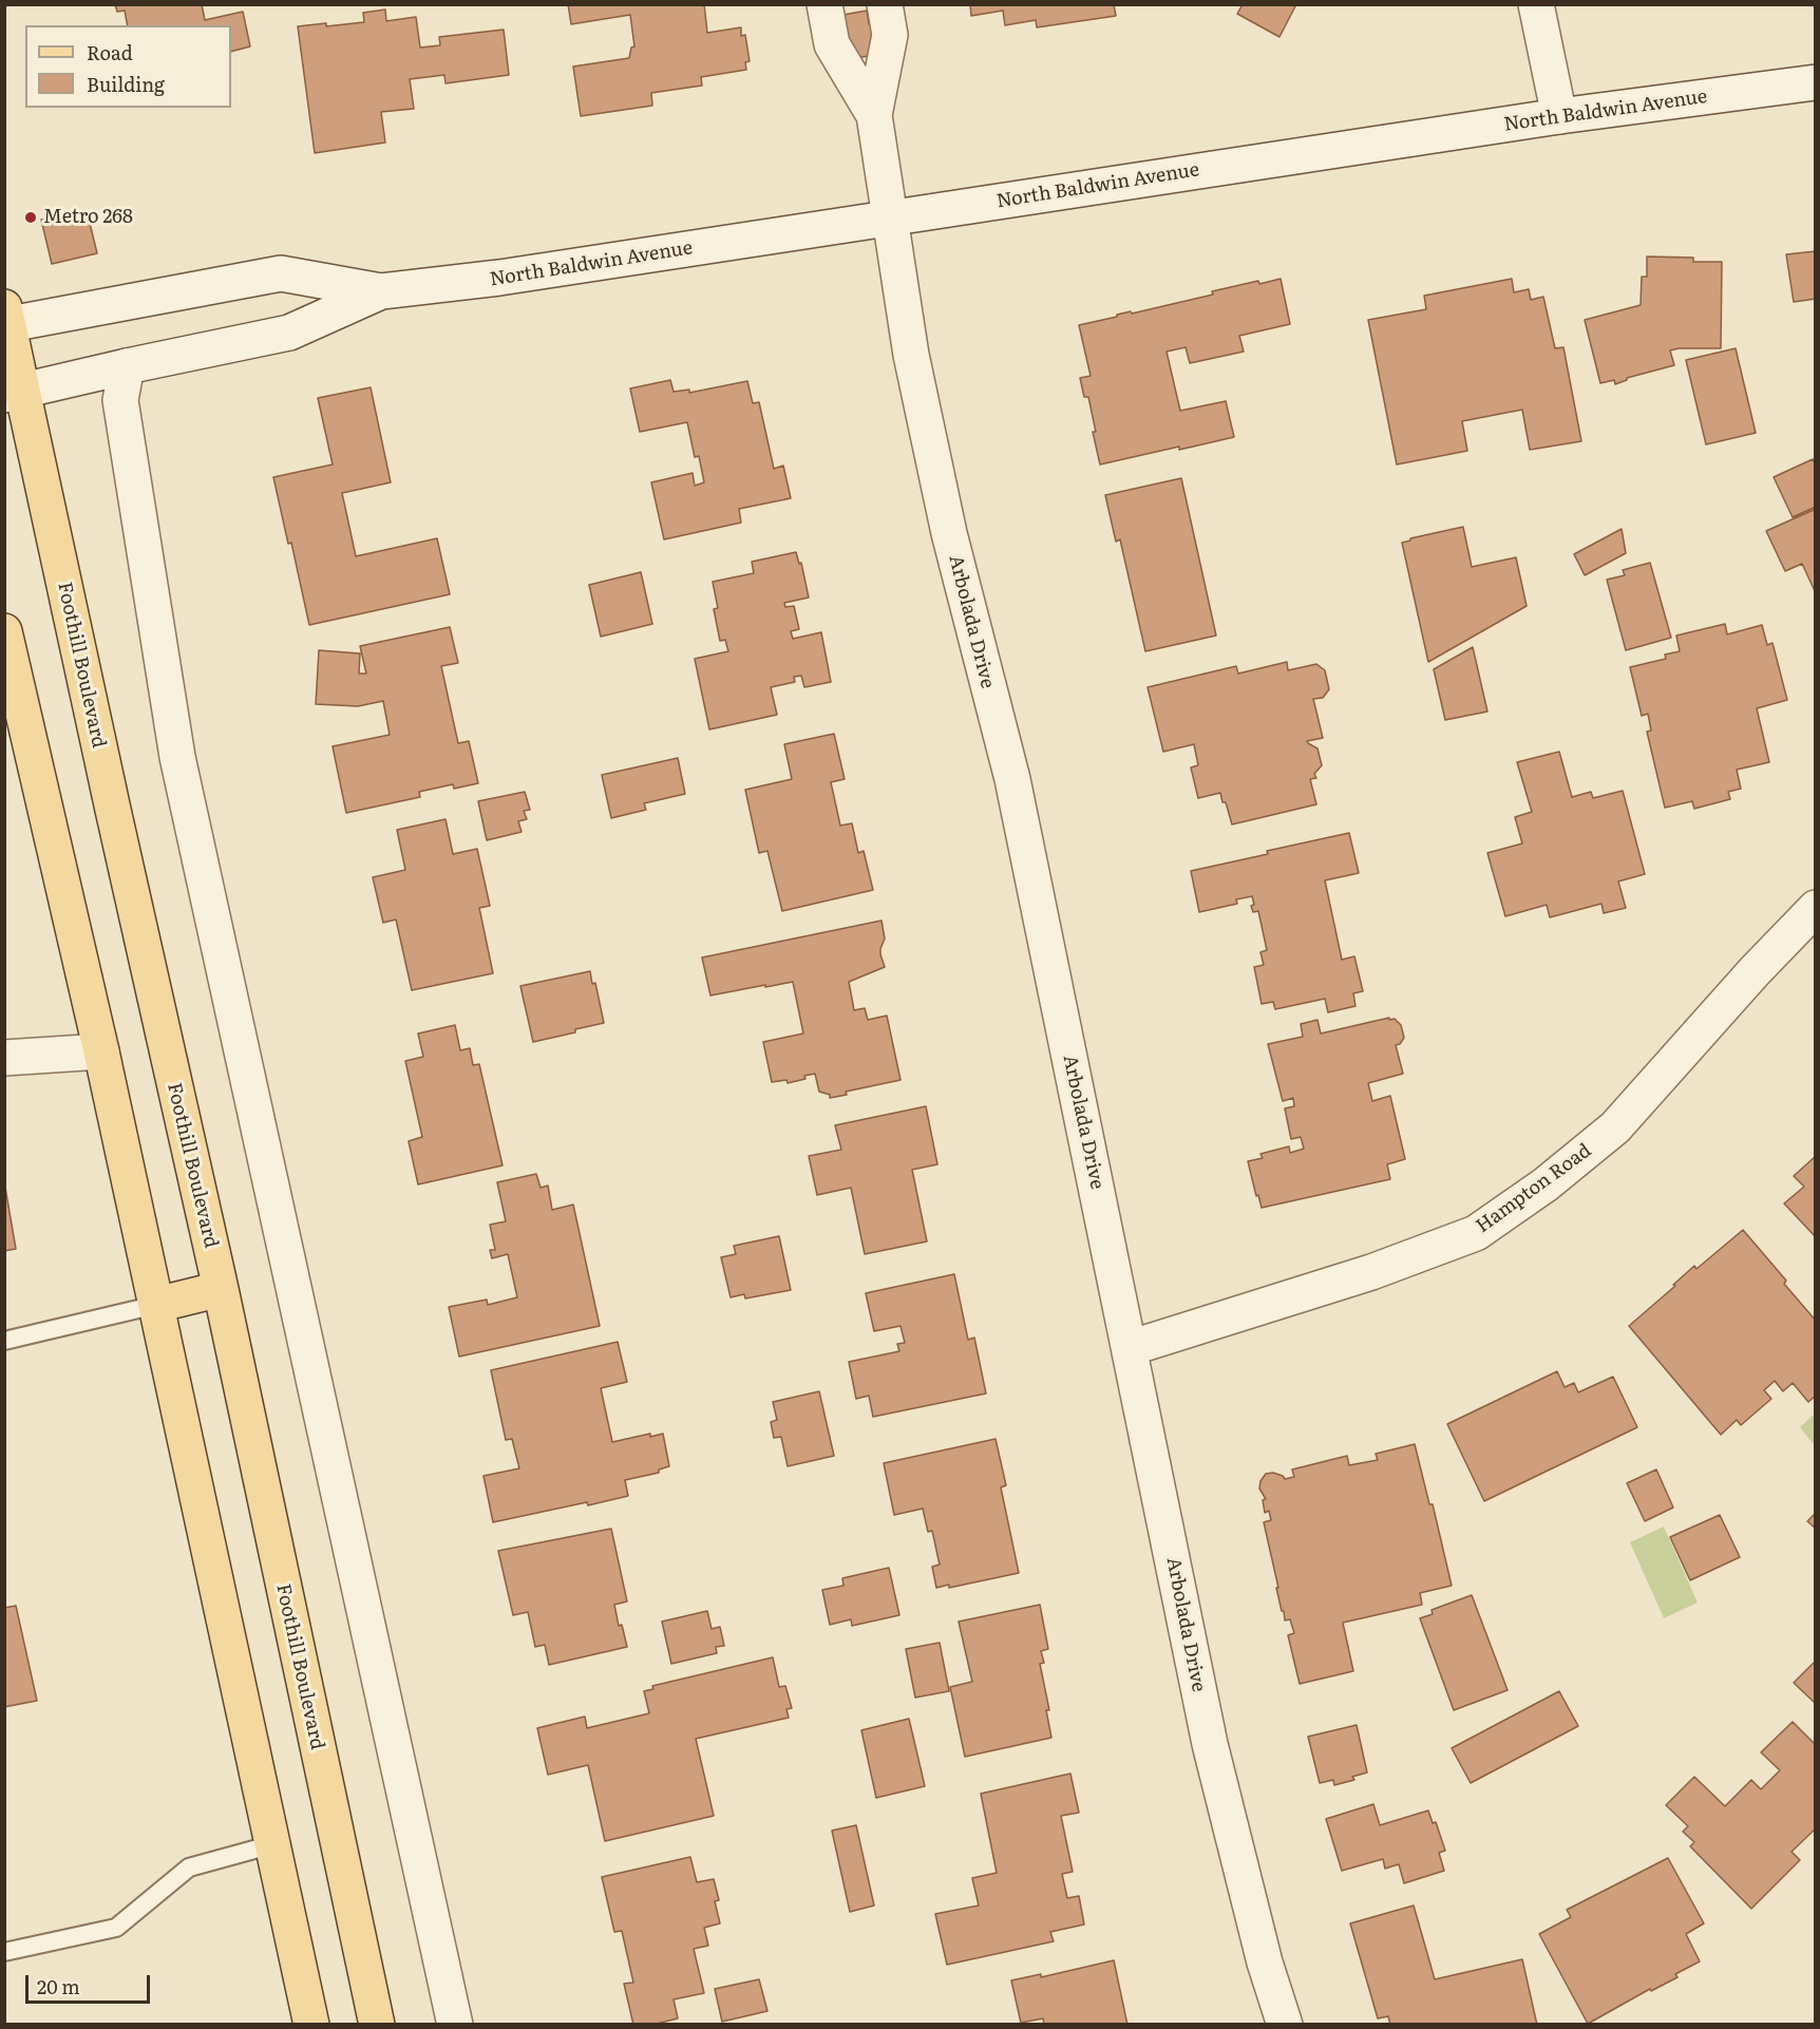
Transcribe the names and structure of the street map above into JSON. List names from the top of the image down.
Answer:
{
  "streets": {
    "main road": ["Foothill Boulevard"],
    "street": ["North Baldwin Avenue", "Arbolada Drive", "Hampton Road"]
  },
  "crossings": [
    ["North Baldwin Avenue", "Arbolada Drive"],
    ["North Baldwin Avenue", "Foothill Boulevard"],
    ["Arbolada Drive", "Hampton Road"]
  ],
  "places": ["Metro 268"],
  "legend": ["Road", "Building"],
  "scale_bar": "20 m"
}
